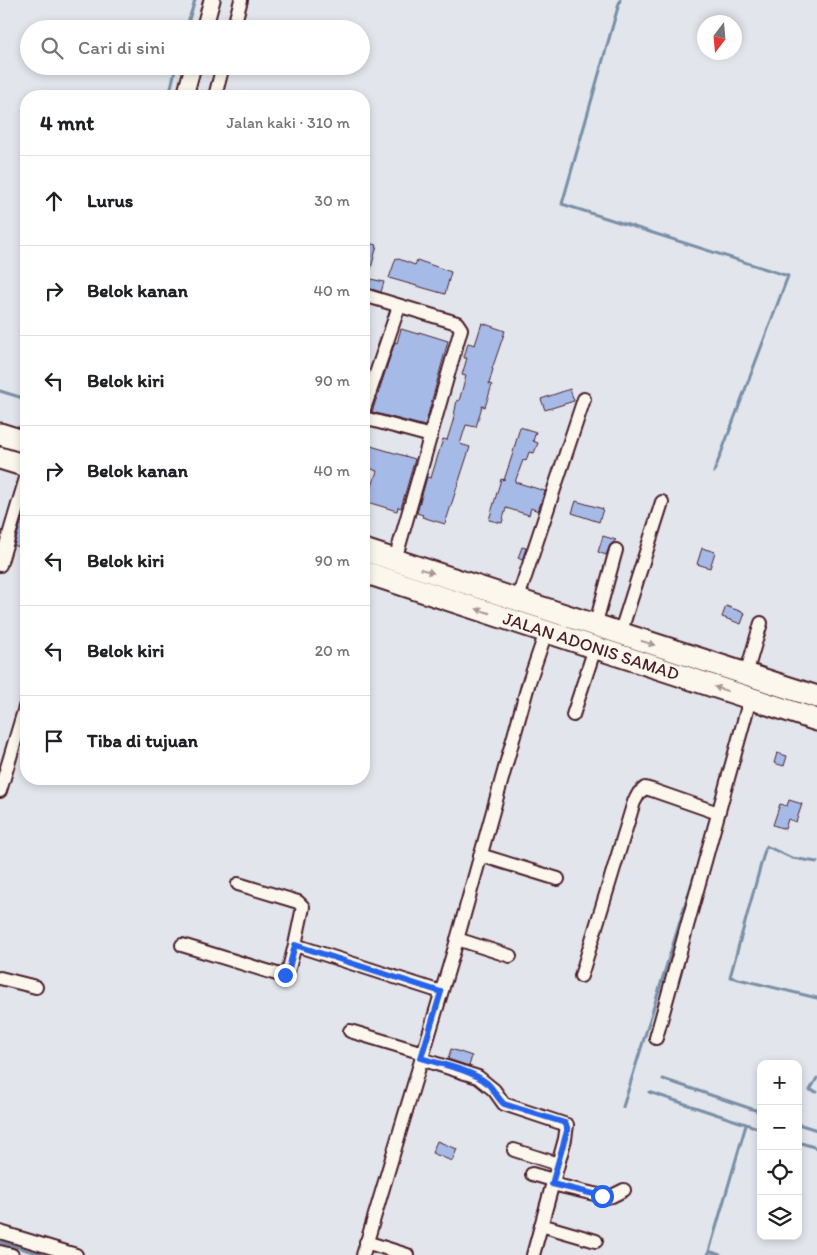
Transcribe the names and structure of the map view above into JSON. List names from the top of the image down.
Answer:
{
  "streets": {
    "highway": ["JALAN ADONIS SAMAD"]
  },
  "north": "bottom",
  "page": {
    "search": "Cari di sini",
    "heading": ["4 mnt", "Jalan kaki · 310 m"],
    "list": [
      ["Lurus", "30 m"],
      ["Belok kanan", "40 m"],
      ["Belok kiri", "90 m"],
      ["Belok kanan", "40 m"],
      ["Belok kiri", "90 m"],
      ["Belok kiri", "20 m"],
      "Tiba di tujuan"
    ],
    "map_buttons": ["+", "−"]
  }
}
